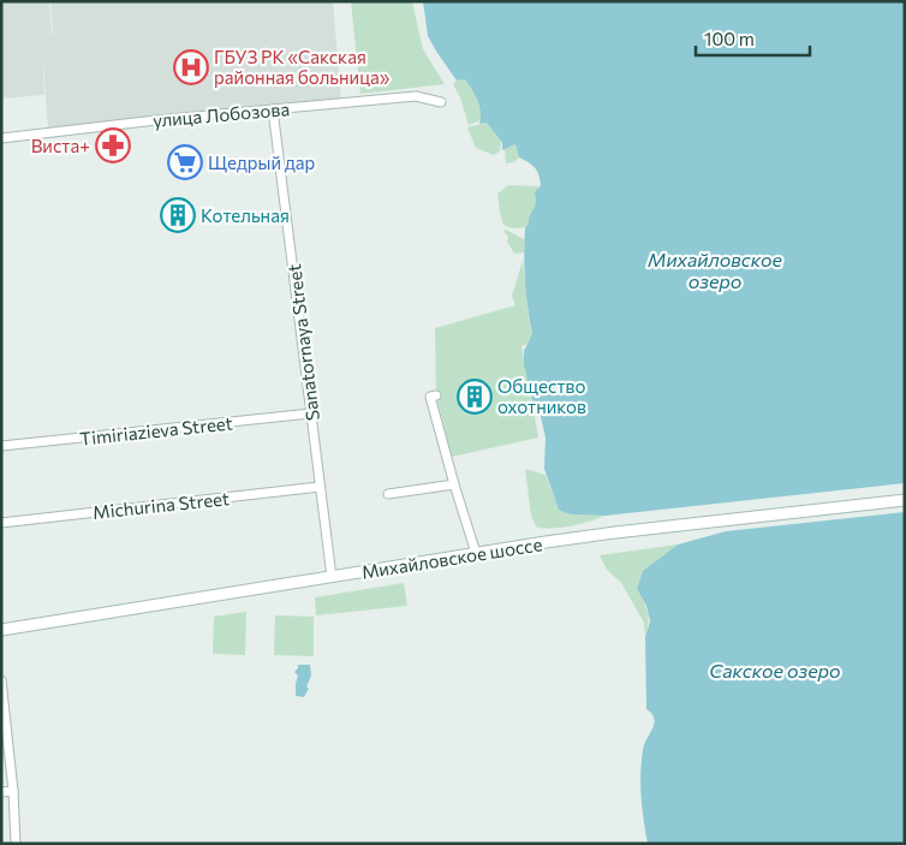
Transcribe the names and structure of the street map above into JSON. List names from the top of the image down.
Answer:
{
  "streets": {
    "main road": ["Михайловское шоссе"],
    "street": [
      "улица Лобозова",
      "Sanatornaya Street",
      "Timiriazieva Street",
      "Michurina Street"
    ]
  },
  "crossings": [
    ["улица Лобозова", "Sanatornaya Street"],
    ["Sanatornaya Street", "Timiriazieva Street"],
    ["Sanatornaya Street", "Michurina Street"],
    ["Sanatornaya Street", "Михайловское шоссе"]
  ],
  "water": ["Михайловское озеро", "Сакское озеро"],
  "places": {
    "hospital": ["ГБУЗ РК «Сакская районная больница»"],
    "pharmacy": ["Виста+"],
    "supermarket": ["Щедрый дар"],
    "building": ["Котельная", "Общество охотников"]
  },
  "scale_bar": "100 m"
}
